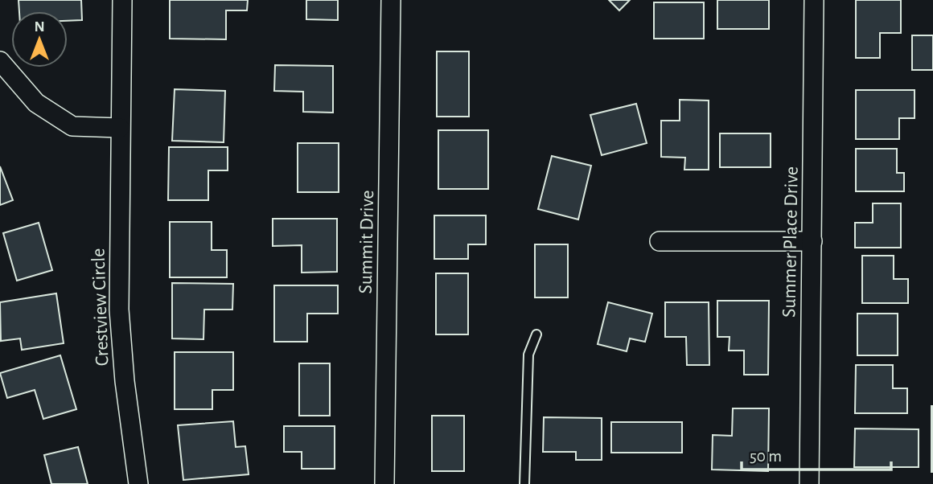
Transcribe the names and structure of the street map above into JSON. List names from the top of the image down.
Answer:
{
  "streets": {
    "street": ["Summit Drive", "Summer Place Drive", "Crestview Circle"]
  },
  "scale_bar": "50 m",
  "north": "top"
}
